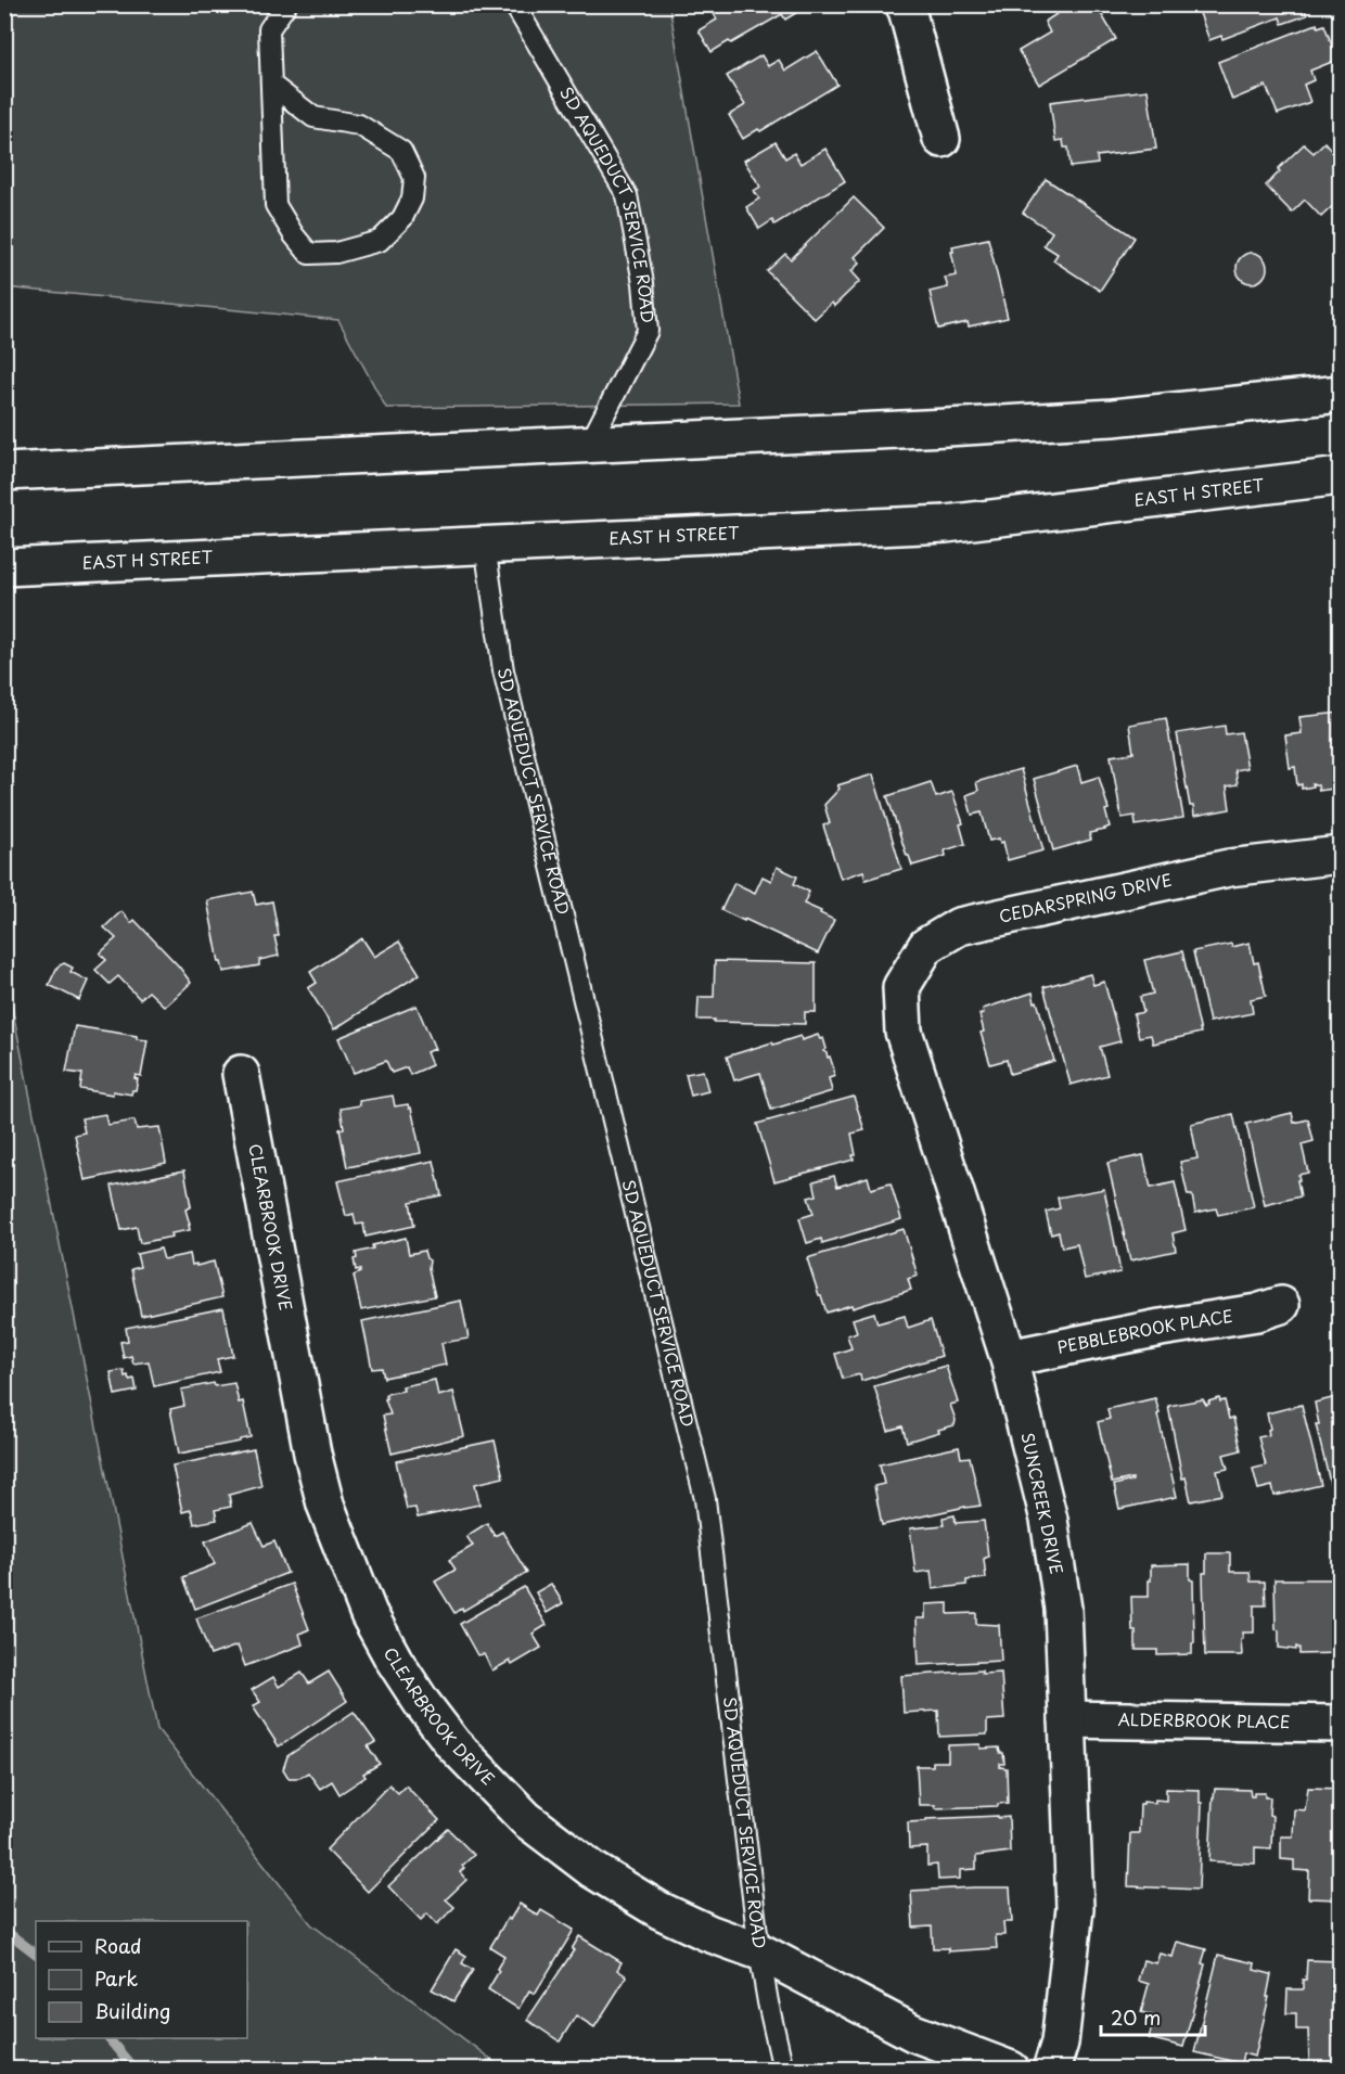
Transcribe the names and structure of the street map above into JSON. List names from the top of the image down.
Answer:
{
  "streets": {
    "street": [
      "EAST H STREET",
      "CEDARSPRING DRIVE",
      "CLEARBROOK DRIVE",
      "PEBBLEBROOK PLACE",
      "SUNCREEK DRIVE",
      "ALDERBROOK PLACE"
    ],
    "lane": ["SD AQUEDUCT SERVICE ROAD"]
  },
  "crossings": [
    ["SD AQUEDUCT SERVICE ROAD", "EAST H STREET"],
    ["SD AQUEDUCT SERVICE ROAD", "CLEARBROOK DRIVE"],
    ["CEDARSPRING DRIVE", "SUNCREEK DRIVE"],
    ["PEBBLEBROOK PLACE", "SUNCREEK DRIVE"],
    ["SUNCREEK DRIVE", "ALDERBROOK PLACE"]
  ],
  "legend": ["Road", "Park", "Building"],
  "scale_bar": "20 m"
}
